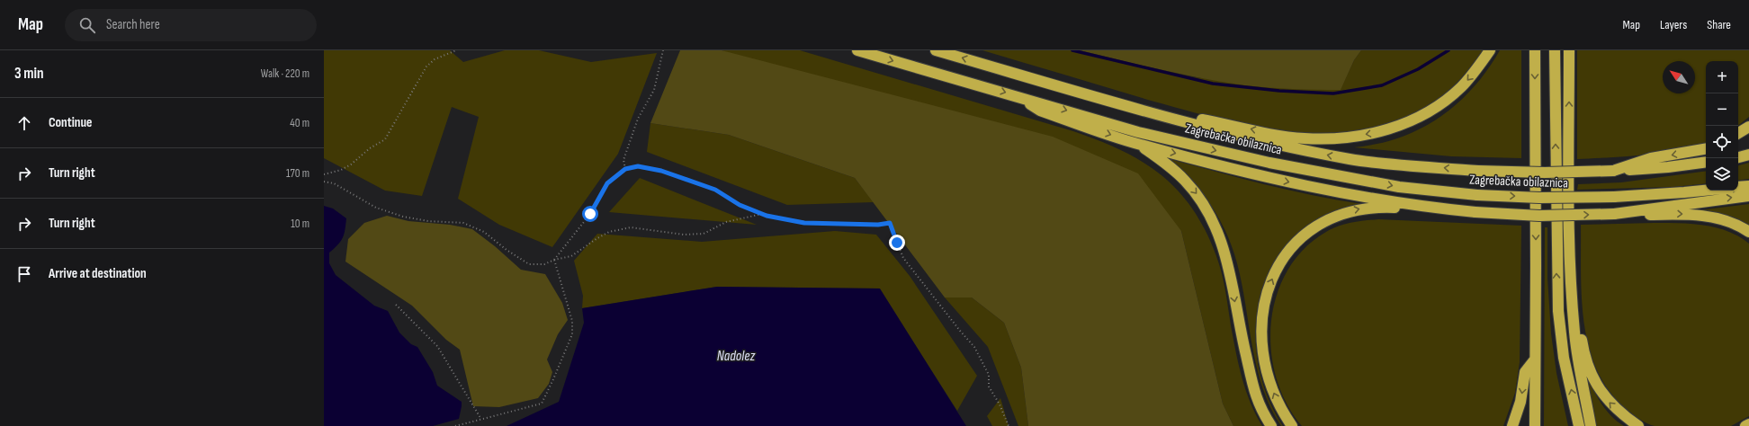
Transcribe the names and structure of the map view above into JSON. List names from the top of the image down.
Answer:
{
  "streets": {
    "highway": ["Zagrebačka obilaznica"]
  },
  "water": ["Nadolez"],
  "north": "top left",
  "page": {
    "header": "Map",
    "search": "Search here",
    "nav": ["Map", "Layers", "Share"],
    "heading": ["3 min", "Walk · 220 m"],
    "map_buttons": ["+", "−"],
    "list": [
      ["Continue", "40 m"],
      ["Turn right", "170 m"],
      ["Turn right", "10 m"],
      "Arrive at destination"
    ]
  }
}
